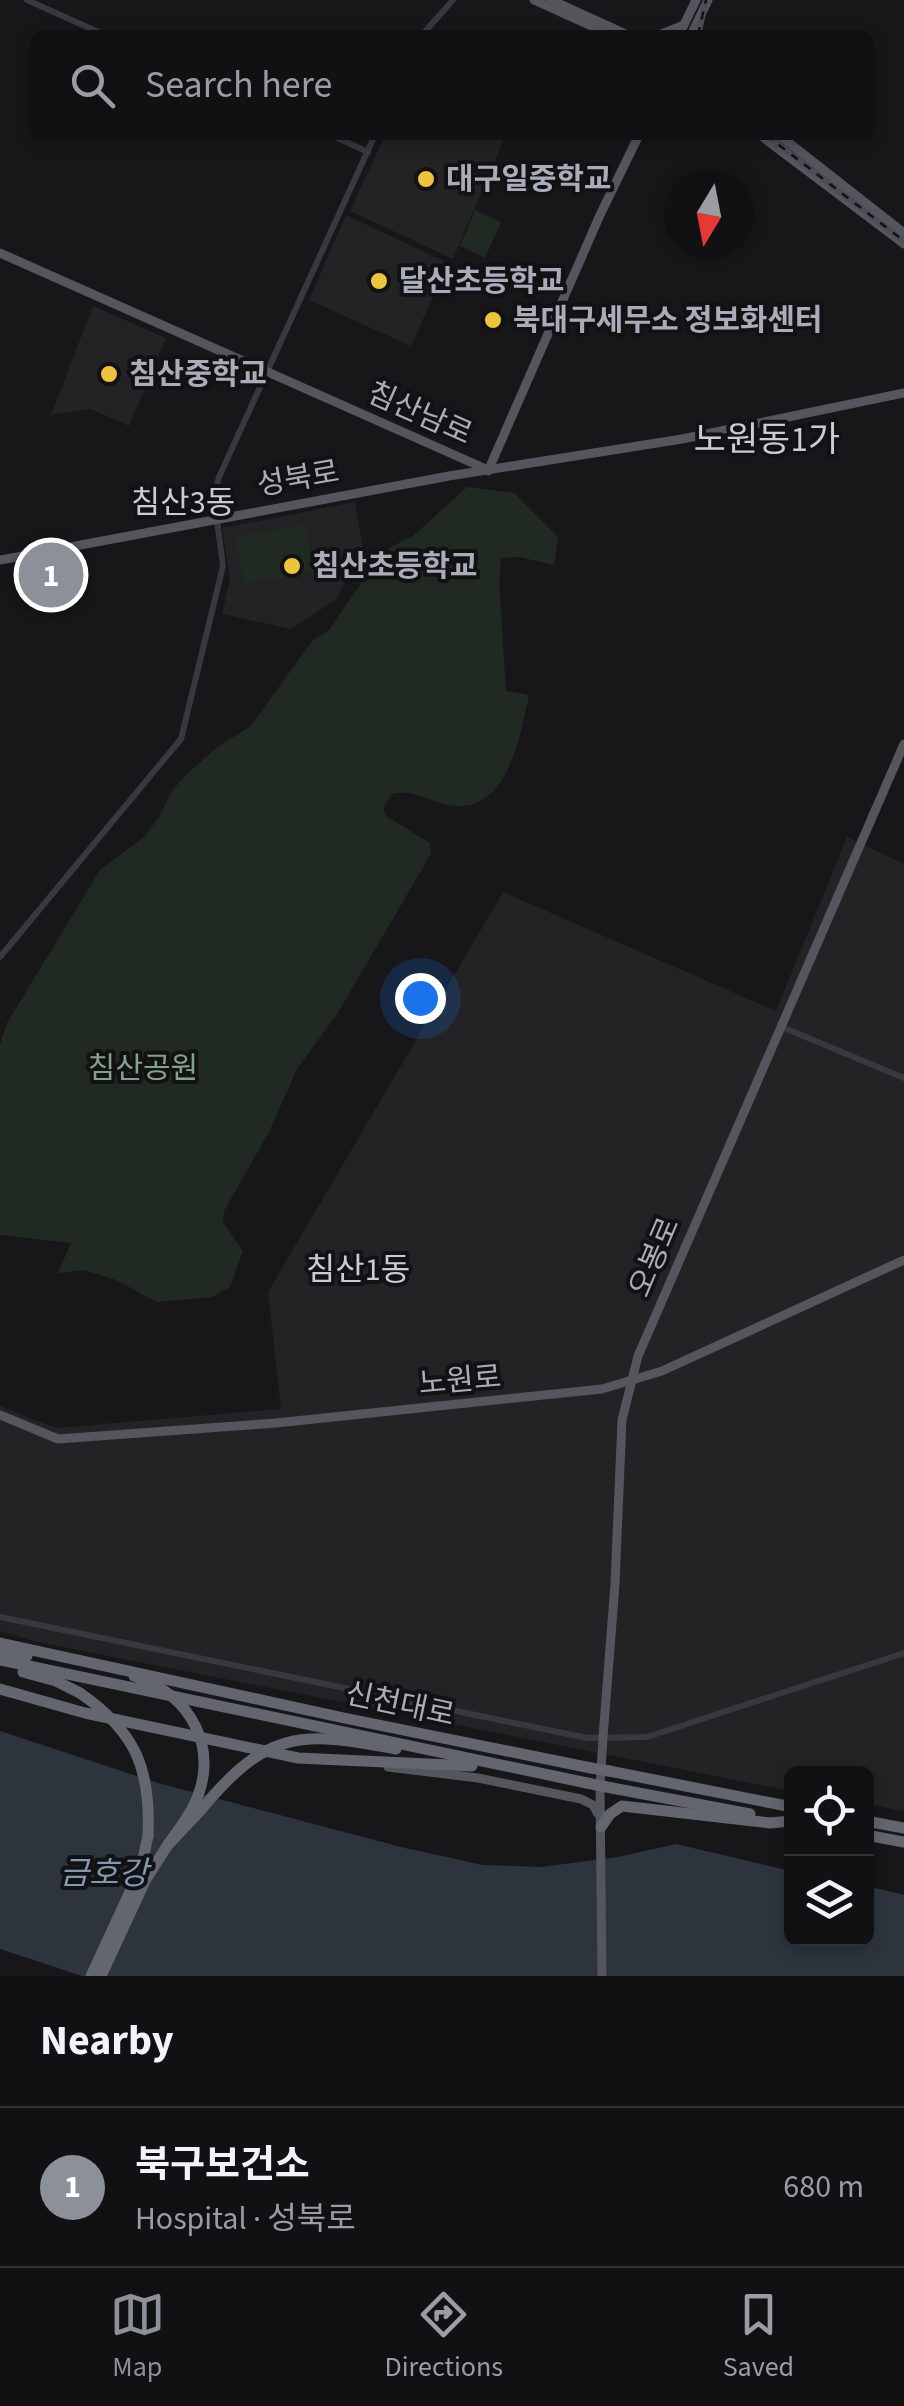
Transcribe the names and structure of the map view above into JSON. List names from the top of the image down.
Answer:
{
  "streets": {
    "highway": ["신천대로"],
    "main road": [
      "침산남로",
      "성북로",
      "오봉로",
      "노원로"
    ]
  },
  "crossings": [
    ["침산남로", "성북로"],
    ["오봉로", "노원로"]
  ],
  "districts": ["노원동1가", "침산3동", "침산1동"],
  "water": ["금호강"],
  "parks": ["침산공원"],
  "places": [
    "대구일중학교",
    "달산초등학교",
    "북대구세무소 정보화센터",
    "침산중학교",
    "침산초등학교"
  ],
  "north": "bottom",
  "page": {
    "search": "Search here",
    "pins": "1",
    "heading": "Nearby",
    "list": [
      {
        "mark": "1",
        "name": "북구보건소",
        "note": "Hospital · 성북로",
        "value": "680 m"
      }
    ],
    "nav": ["Map", "Directions", "Saved"]
  }
}
